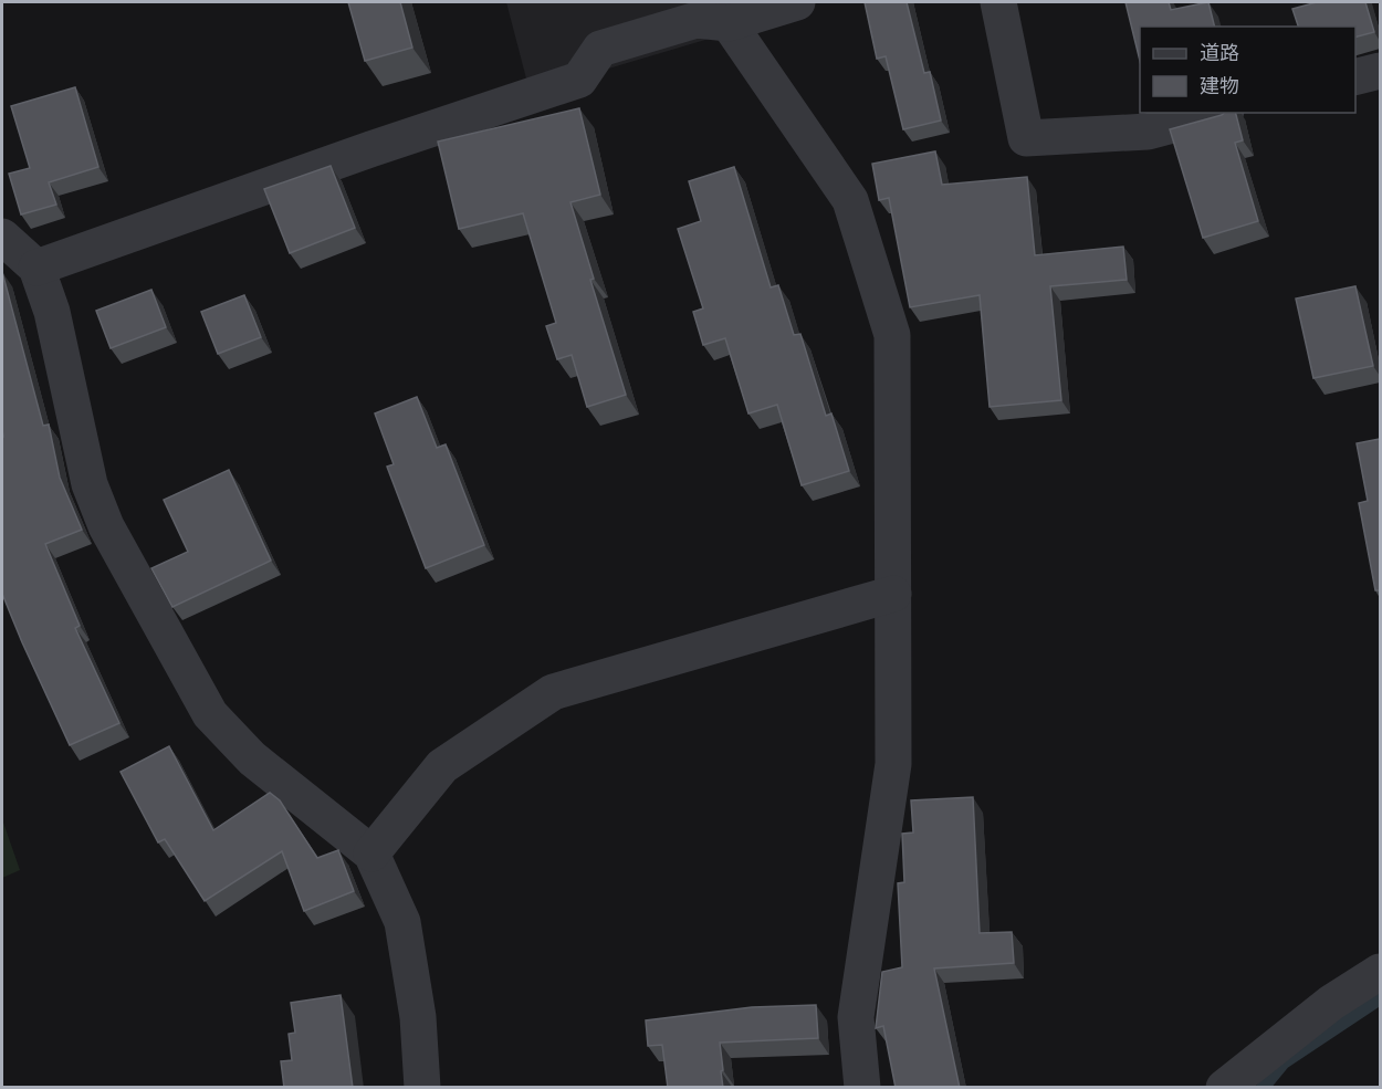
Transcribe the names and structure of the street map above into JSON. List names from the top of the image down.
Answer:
{
  "legend": ["道路", "建物"]
}
